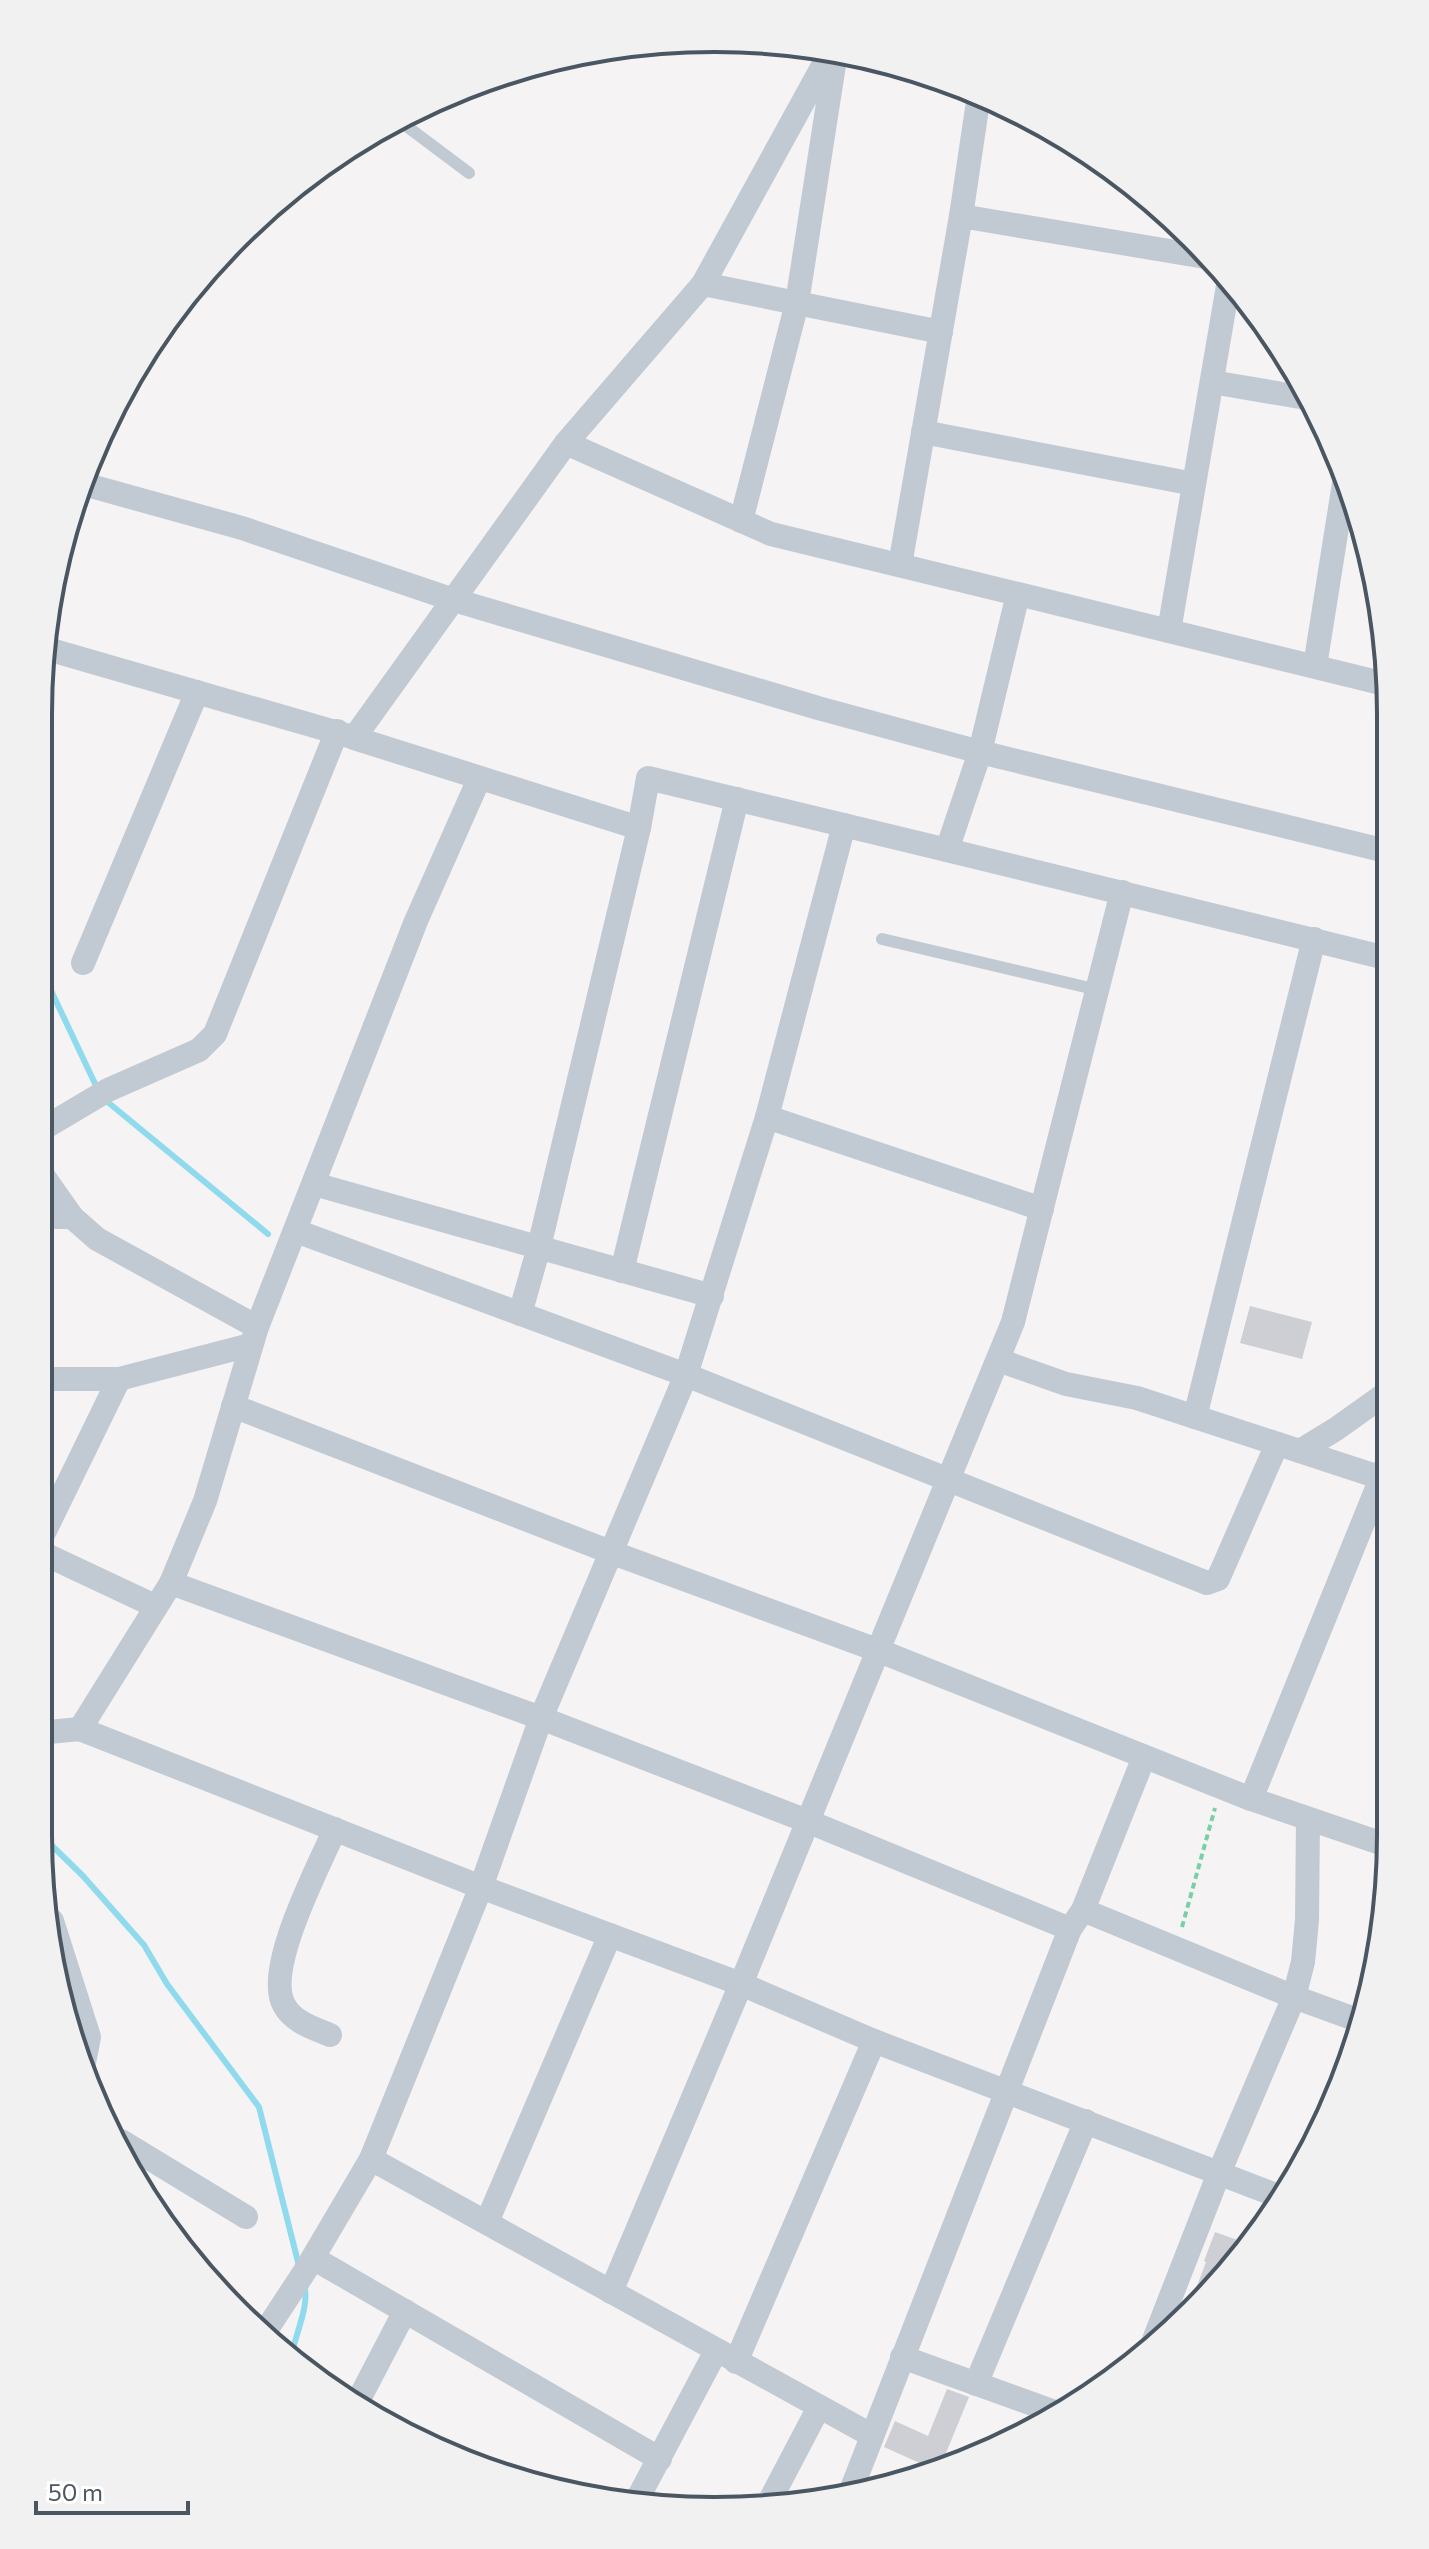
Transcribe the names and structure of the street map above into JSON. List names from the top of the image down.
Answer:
{
  "scale_bar": "50 m"
}
